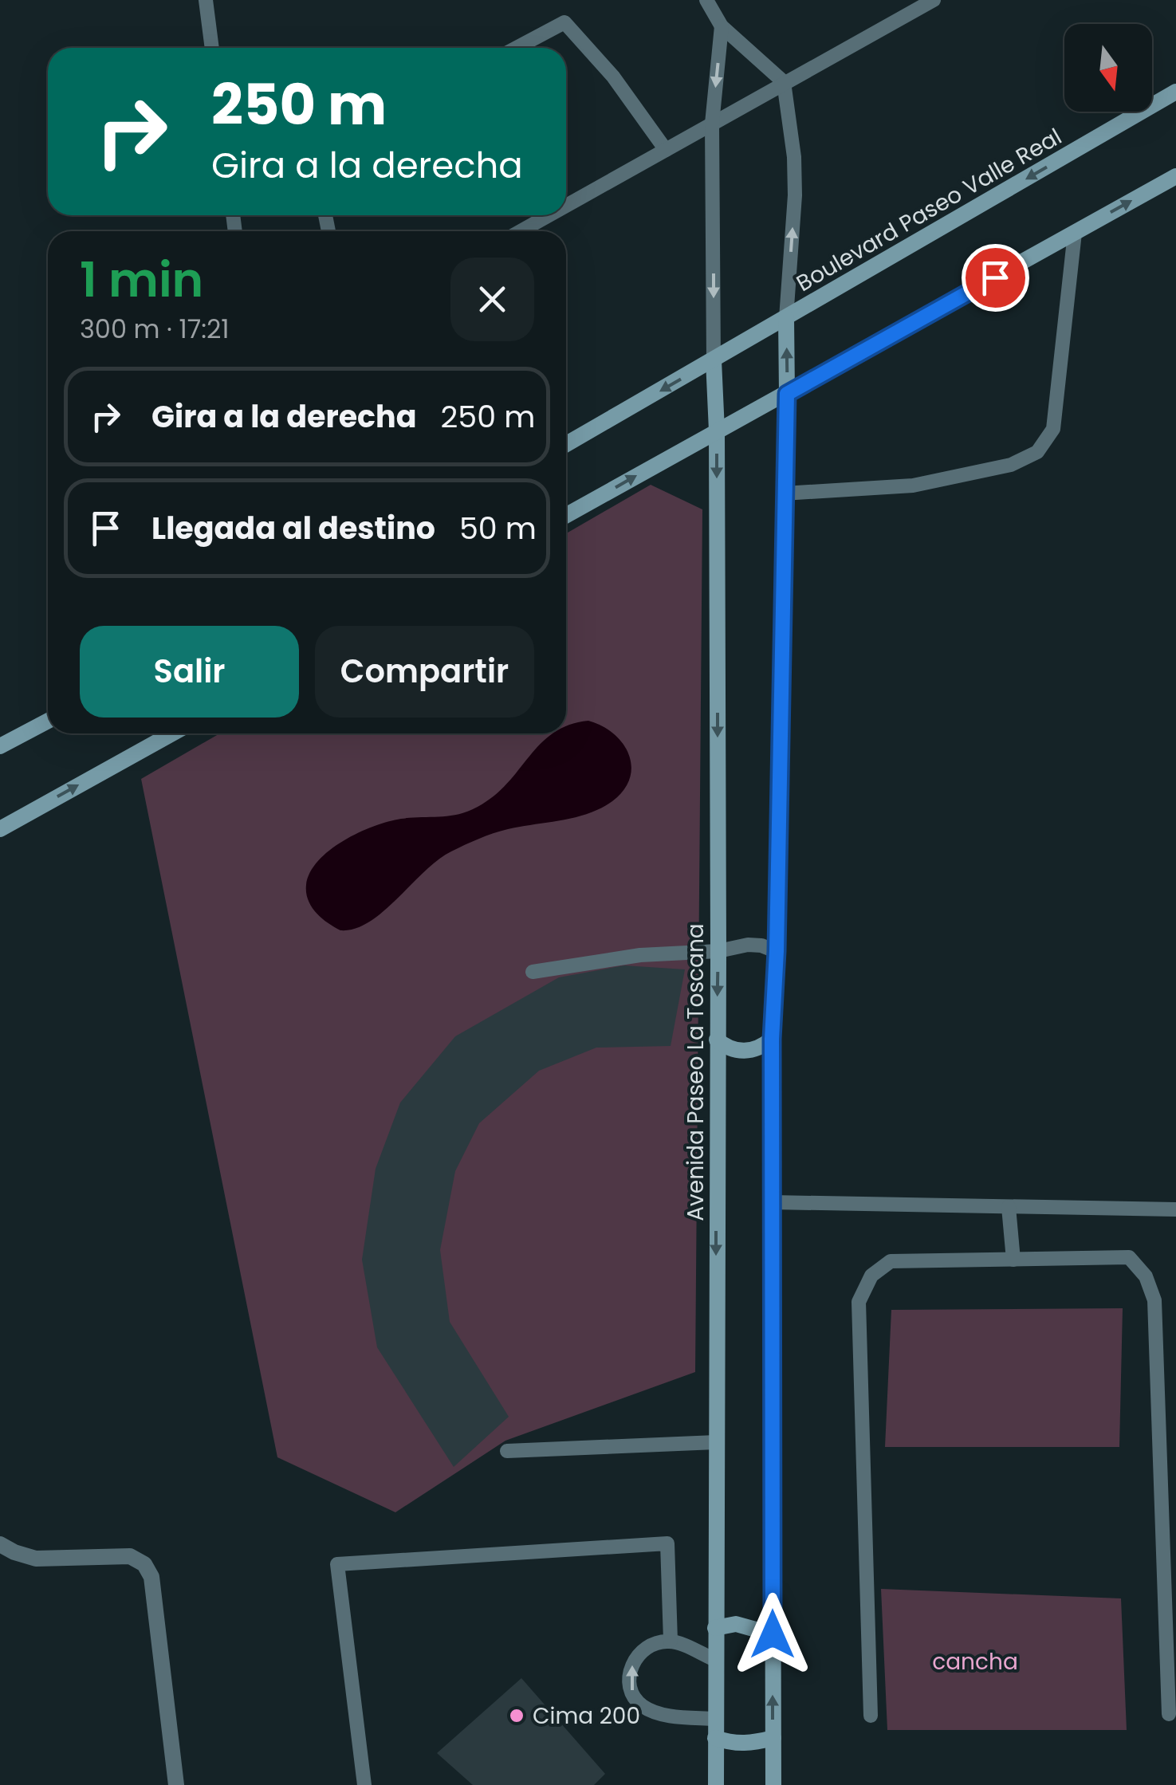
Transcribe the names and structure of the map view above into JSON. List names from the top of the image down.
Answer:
{
  "streets": {
    "street": ["Boulevard Paseo Valle Real", "Avenida Paseo La Toscana"]
  },
  "crossings": [
    ["Boulevard Paseo Valle Real", "Avenida Paseo La Toscana"]
  ],
  "parks": ["cancha"],
  "places": ["Cima 200"],
  "north": "bottom",
  "page": {
    "turn": ["250 m", "Gira a la derecha"],
    "heading": ["1 min", "300 m · 17:21"],
    "list": [
      {
        "name": "Gira a la derecha",
        "value": "250 m"
      },
      {
        "name": "Llegada al destino",
        "value": "50 m"
      }
    ],
    "buttons": ["Salir", "Compartir"]
  }
}
